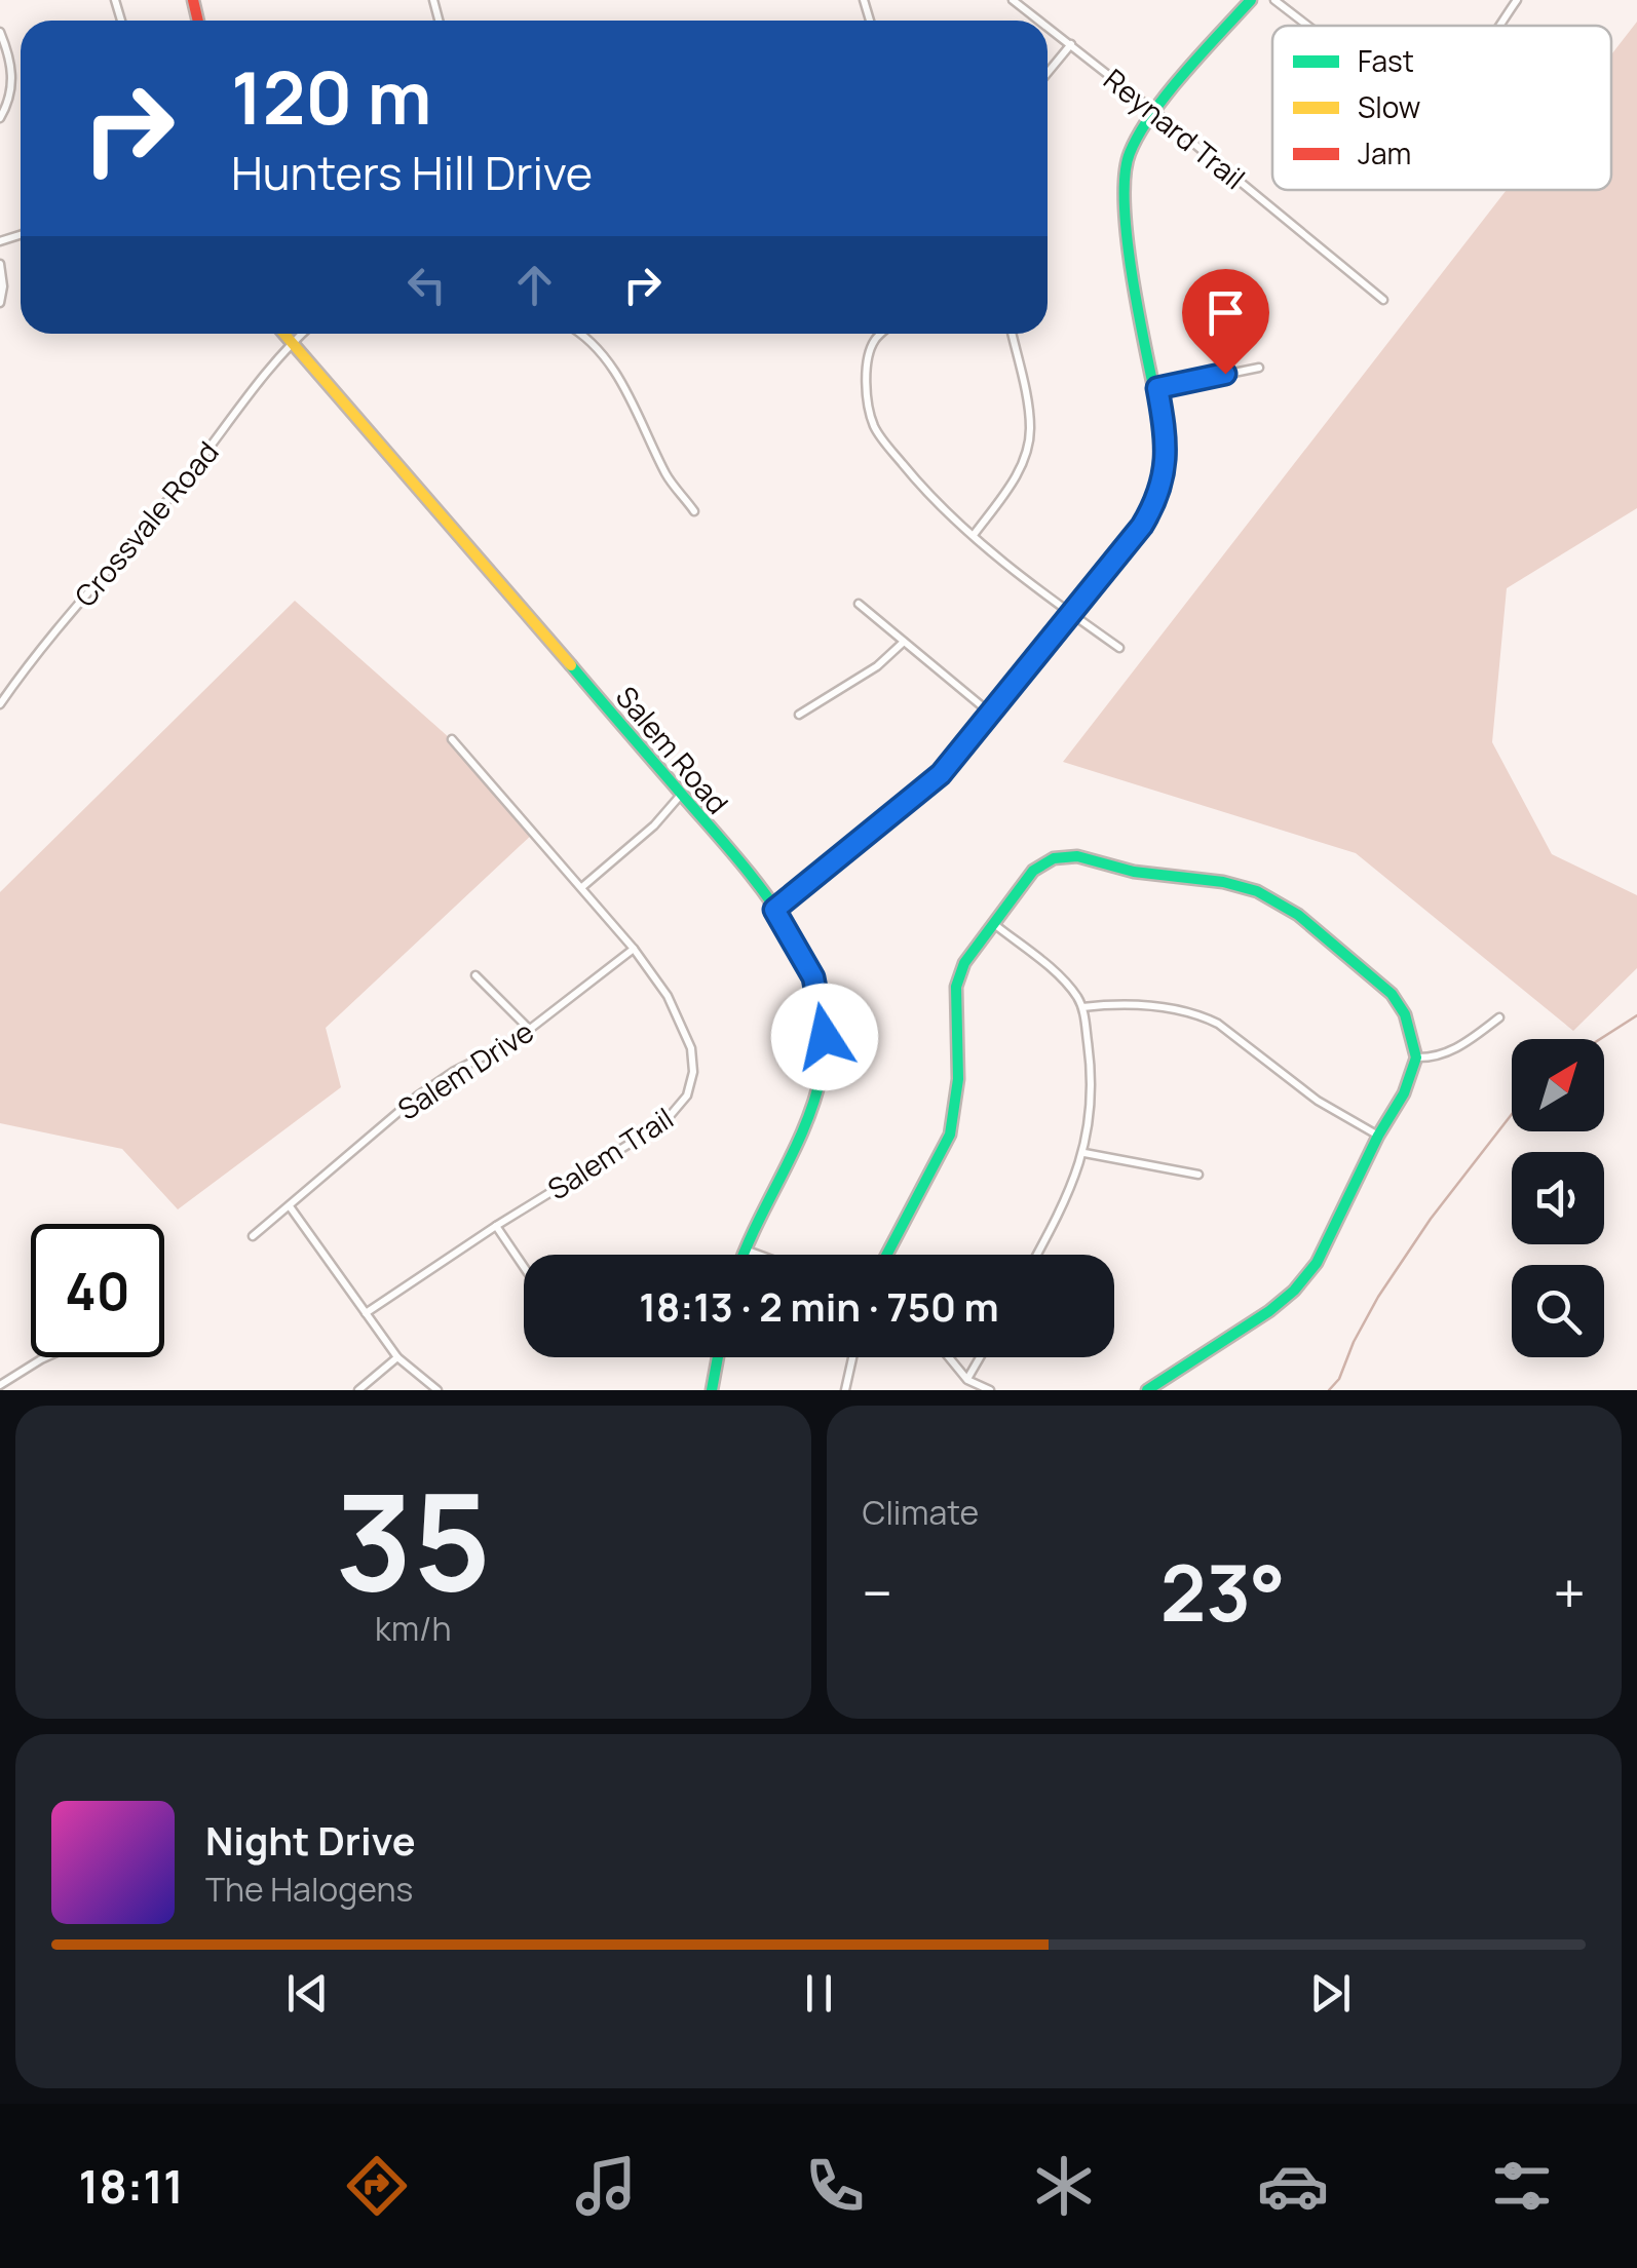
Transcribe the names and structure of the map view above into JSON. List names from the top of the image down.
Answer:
{
  "streets": {
    "street": [
      "Reynard Trail",
      "Crossvale Road",
      "Salem Road",
      "Salem Drive",
      "Salem Trail"
    ]
  },
  "crossings": [
    ["Crossvale Road", "Salem Road"],
    ["Salem Drive", "Salem Trail"]
  ],
  "legend": ["Fast", "Slow", "Jam"],
  "north": "top right",
  "page": {
    "turn": ["120 m", "Hunters Hill Drive"],
    "limit": "40",
    "trip": "18:13 · 2 min · 750 m",
    "tile": [
      ["35", "km/h"],
      "Climate"
    ],
    "heat": ["−", "23°", "+"],
    "song": ["Night Drive", "The Halogens"],
    "tabs": "18:11"
  }
}
